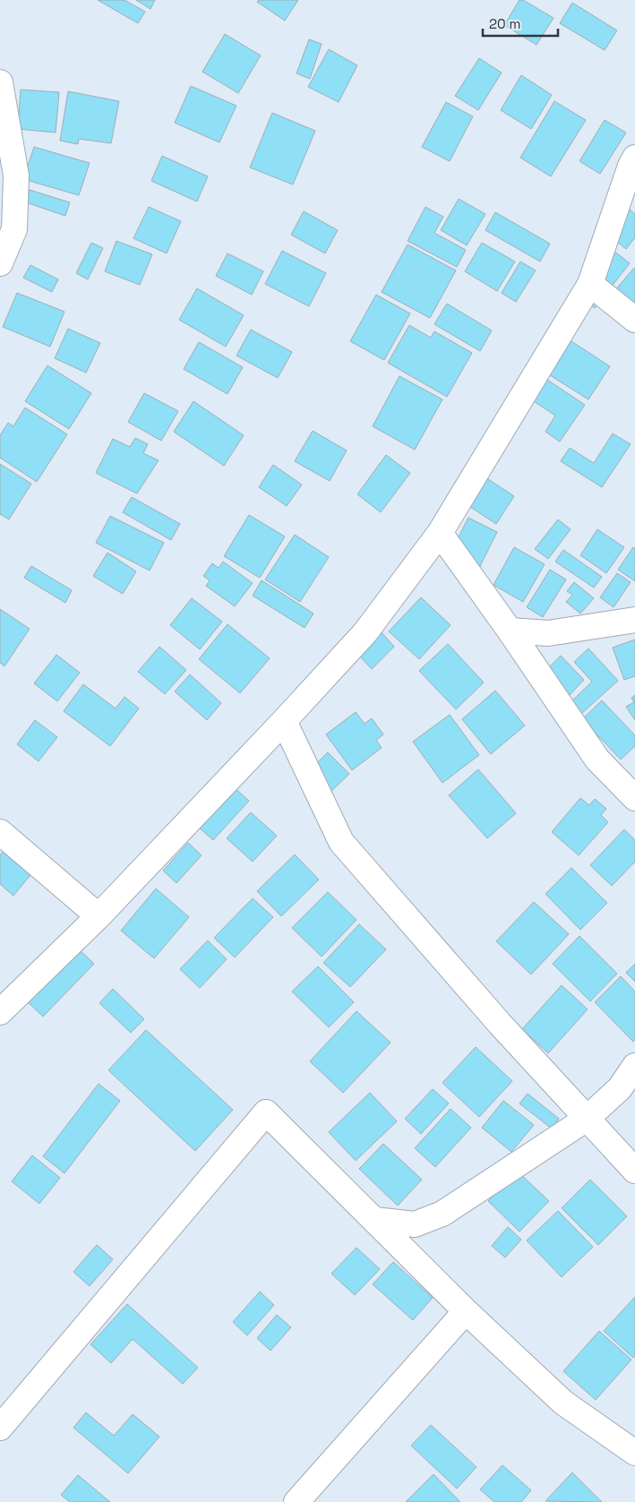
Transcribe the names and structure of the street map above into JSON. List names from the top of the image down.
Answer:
{
  "scale_bar": "20 m"
}
